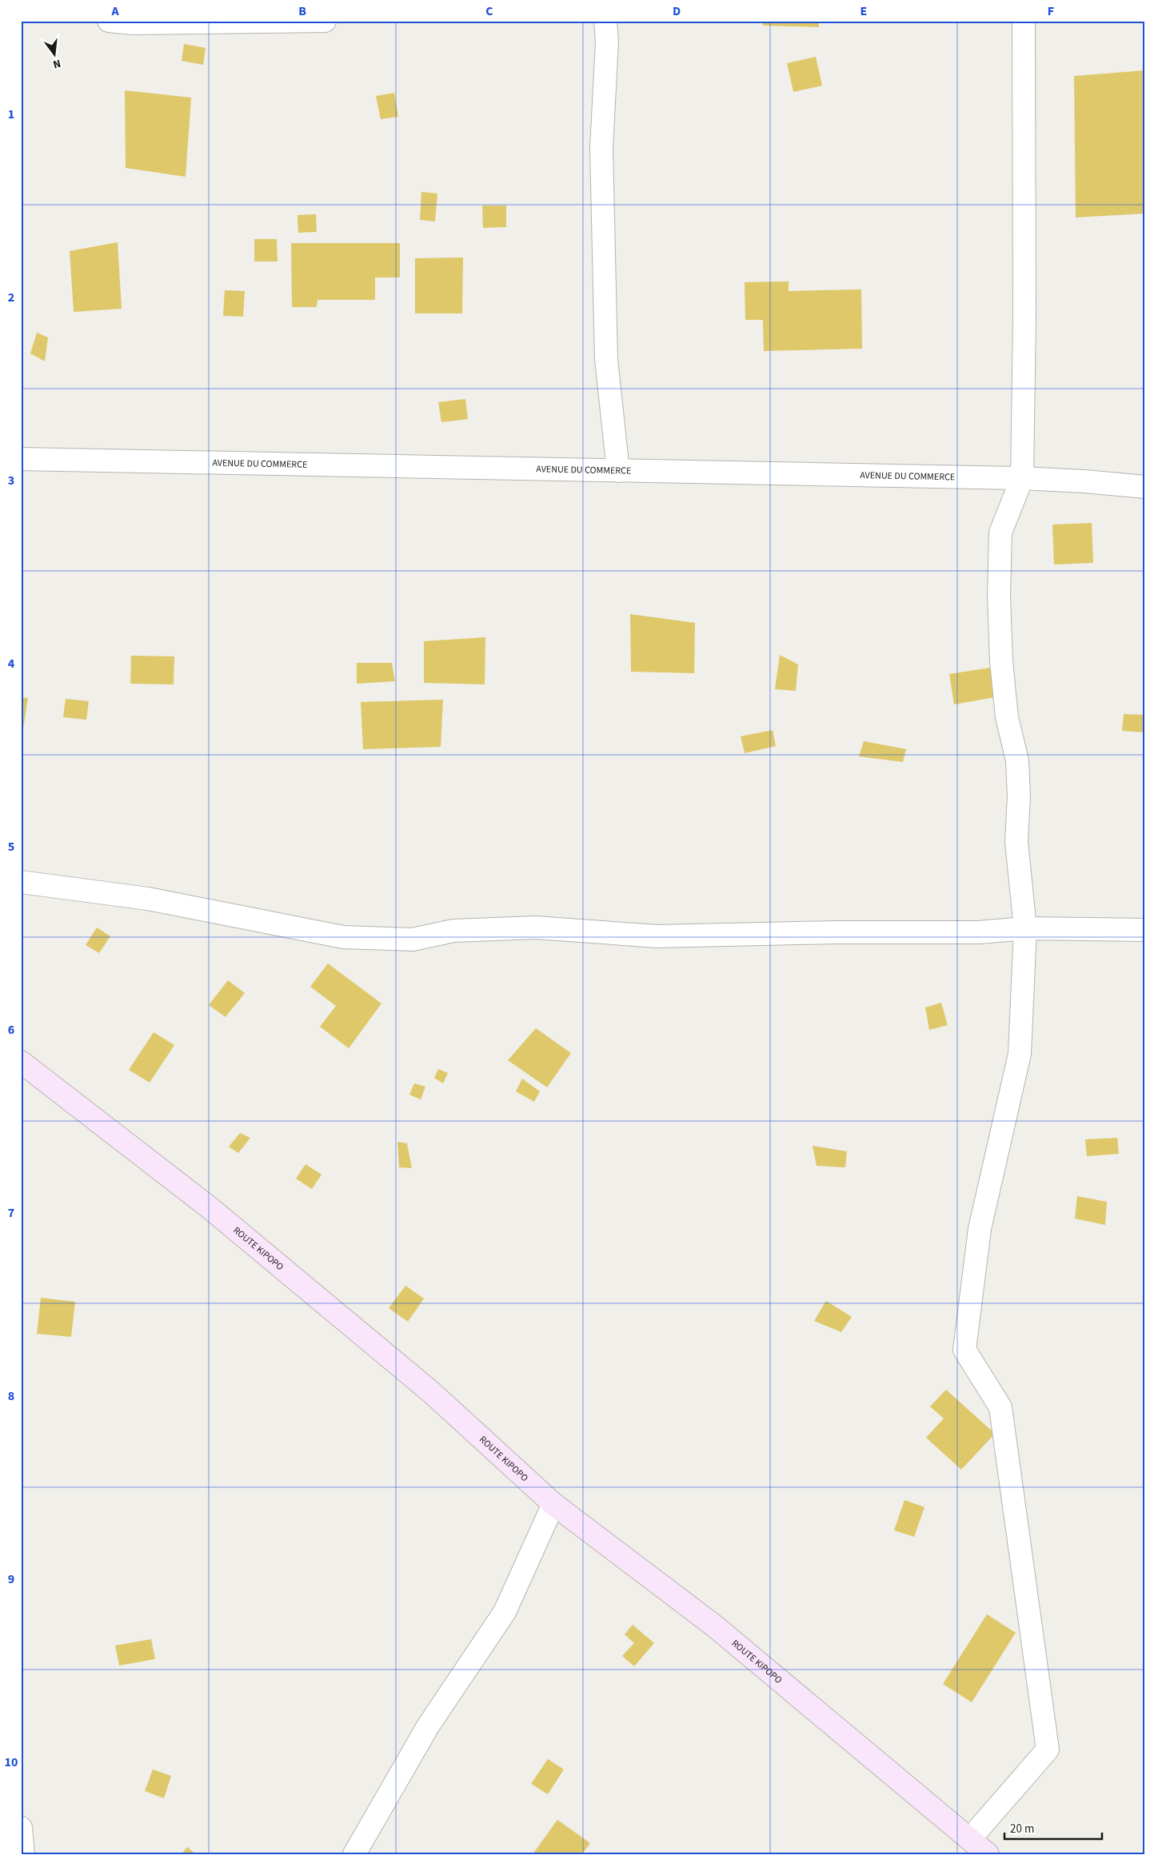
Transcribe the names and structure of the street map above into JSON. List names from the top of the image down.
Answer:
{
  "streets": {
    "main road": ["ROUTE KIPOPO"],
    "street": ["AVENUE DU COMMERCE"]
  },
  "scale_bar": "20 m",
  "north": "bottom",
  "grid": {
    "columns": [
      "A",
      "B",
      "C",
      "D",
      "E",
      "F"
    ],
    "rows": [
      "1",
      "2",
      "3",
      "4",
      "5",
      "6",
      "7",
      "8",
      "9",
      "10"
    ]
  }
}
